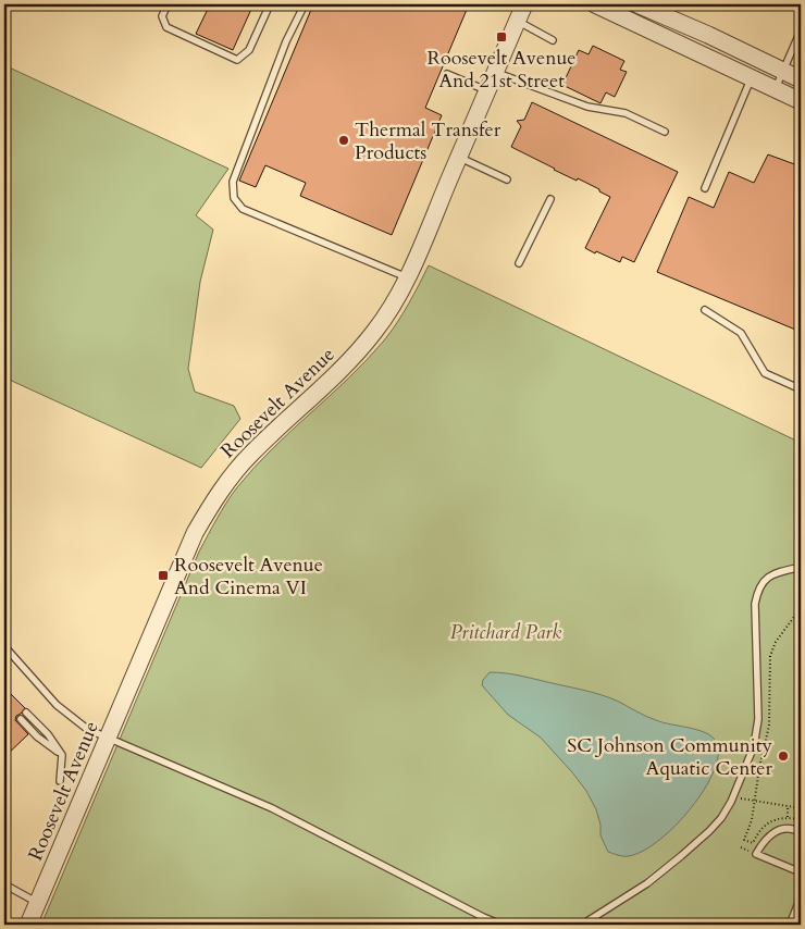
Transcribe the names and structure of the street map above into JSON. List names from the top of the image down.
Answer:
{
  "streets": {
    "street": ["Roosevelt Avenue"]
  },
  "parks": ["Pritchard Park"],
  "places": {
    "transit": ["Roosevelt Avenue And 21st Street", "Roosevelt Avenue And Cinema VI"],
    "other": ["Thermal Transfer Products", "SC Johnson Community Aquatic Center"]
  }
}
